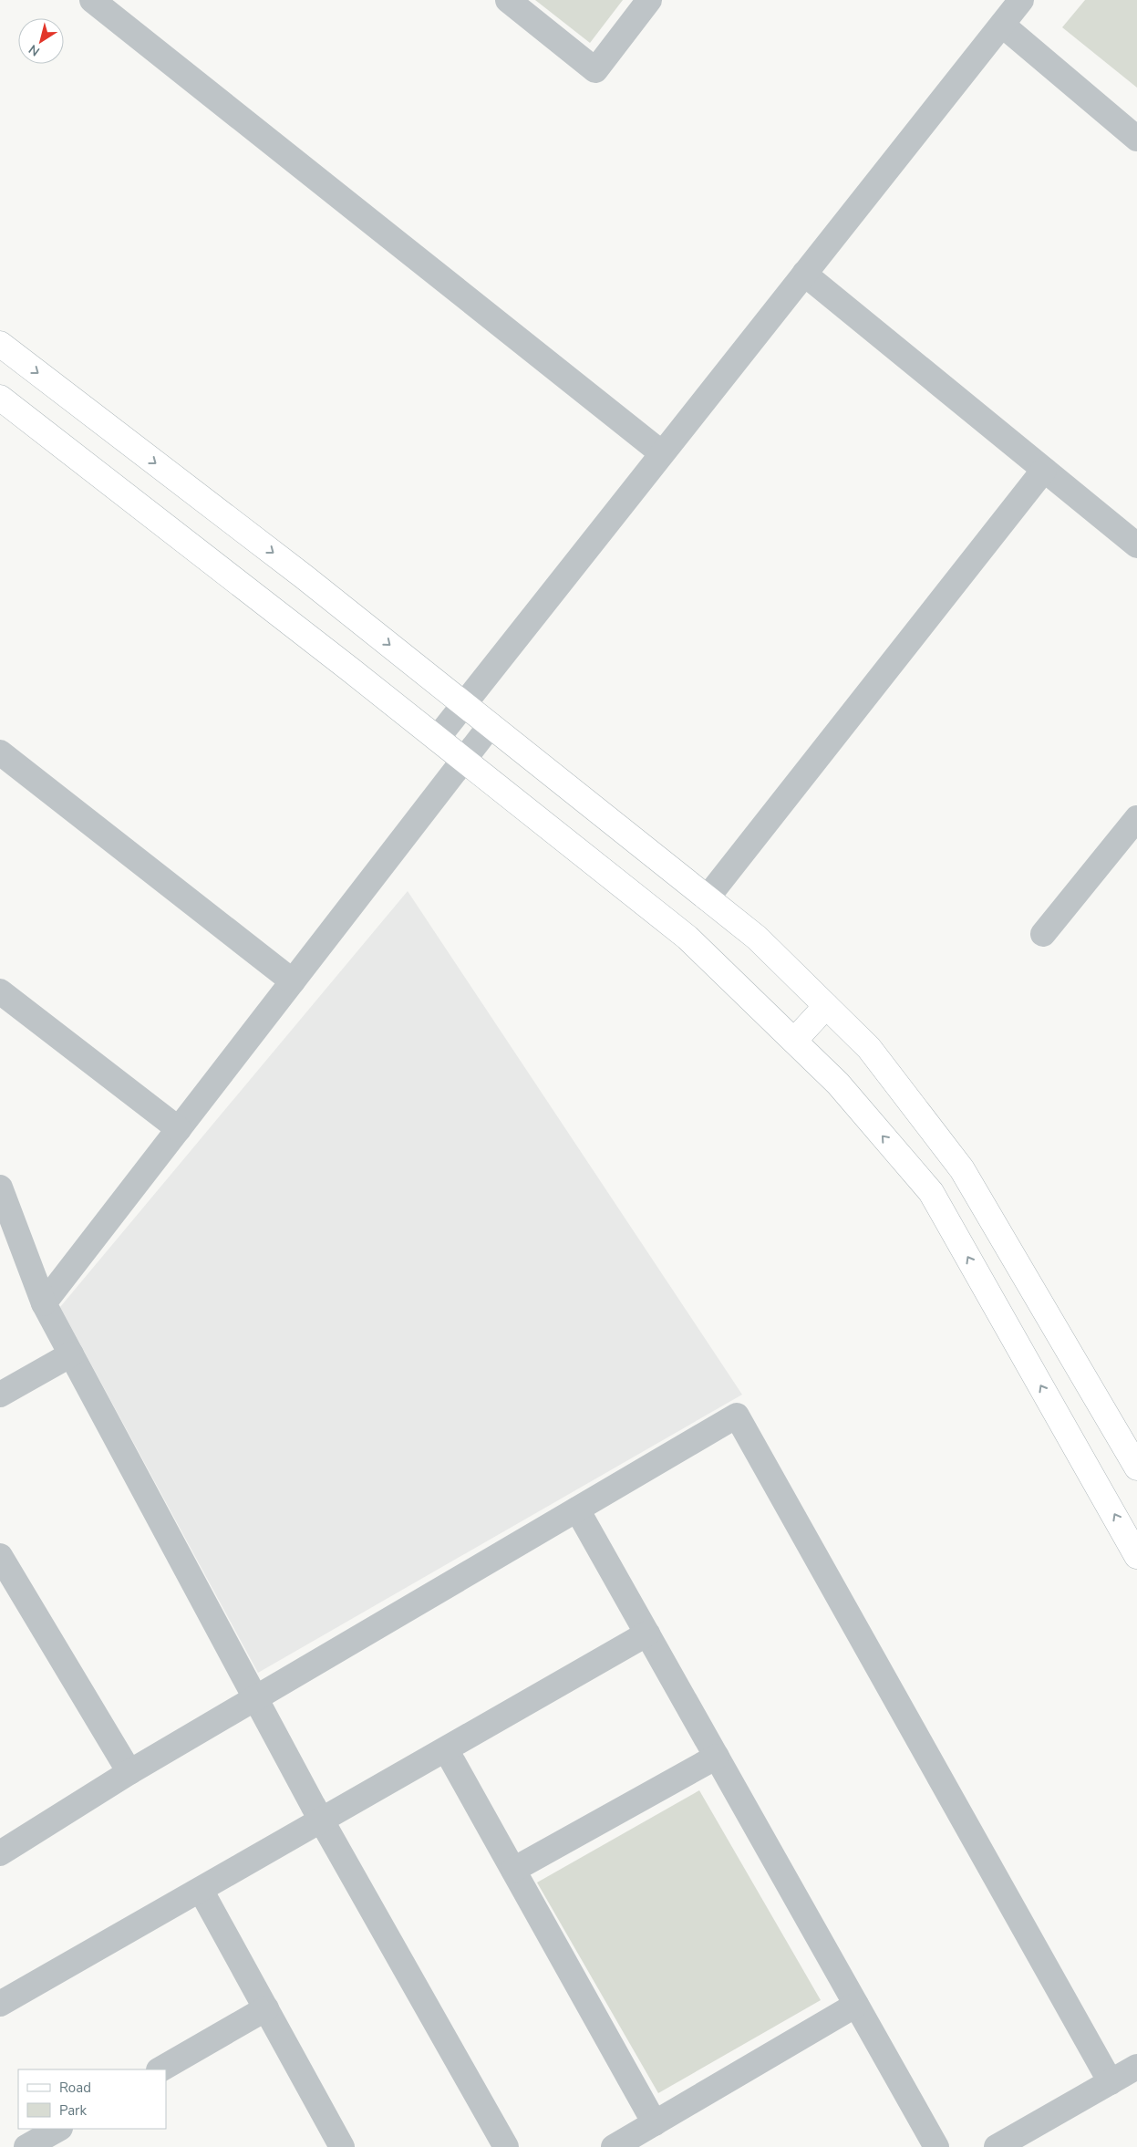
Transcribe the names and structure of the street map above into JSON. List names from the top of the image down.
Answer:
{
  "legend": ["Road", "Park"],
  "north": "bottom left"
}
